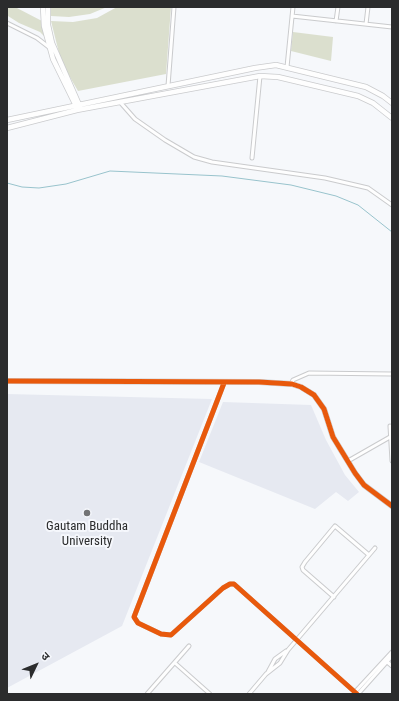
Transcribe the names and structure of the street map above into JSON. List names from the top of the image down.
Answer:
{
  "places": ["Gautam Buddha University"],
  "north": "top right"
}
